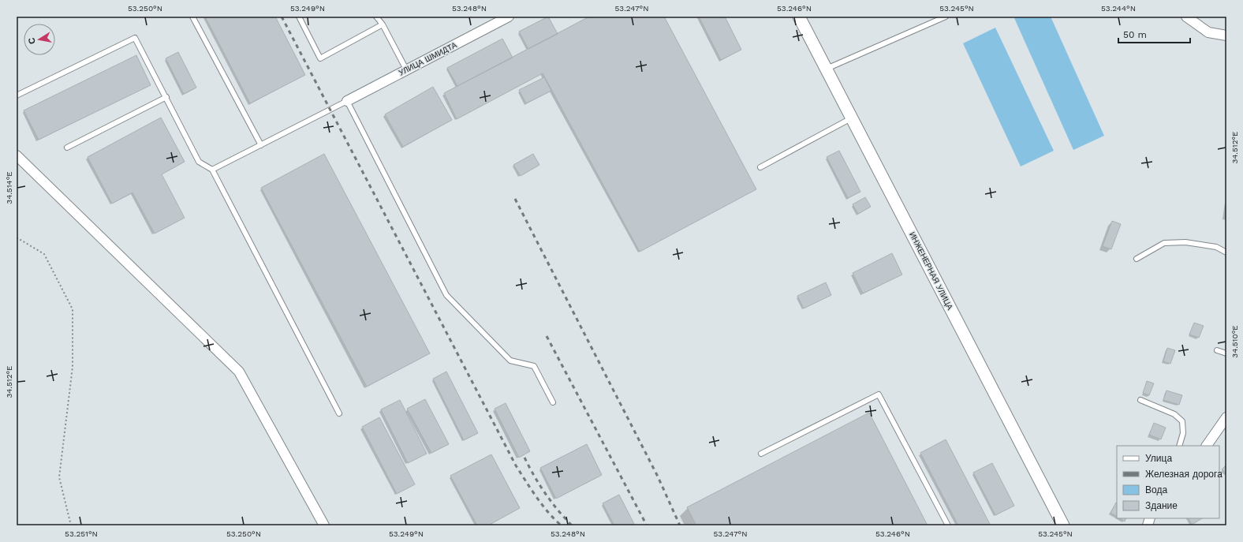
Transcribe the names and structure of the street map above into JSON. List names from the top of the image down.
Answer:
{
  "streets": {
    "street": ["УЛИЦА ШМИДТА", "ИНЖЕНЕРНАЯ УЛИЦА"]
  },
  "legend": [
    "Улица",
    "Железная дорога",
    "Вода",
    "Здание"
  ],
  "scale_bar": "50 m",
  "north": "left",
  "coordinates": [
    "53.250°N",
    "53.249°N",
    "53.248°N",
    "53.247°N",
    "53.246°N",
    "53.245°N",
    "53.244°N",
    "34.512°E",
    "34.514°E",
    "34.510°E",
    "53.251°N"
  ]
}
